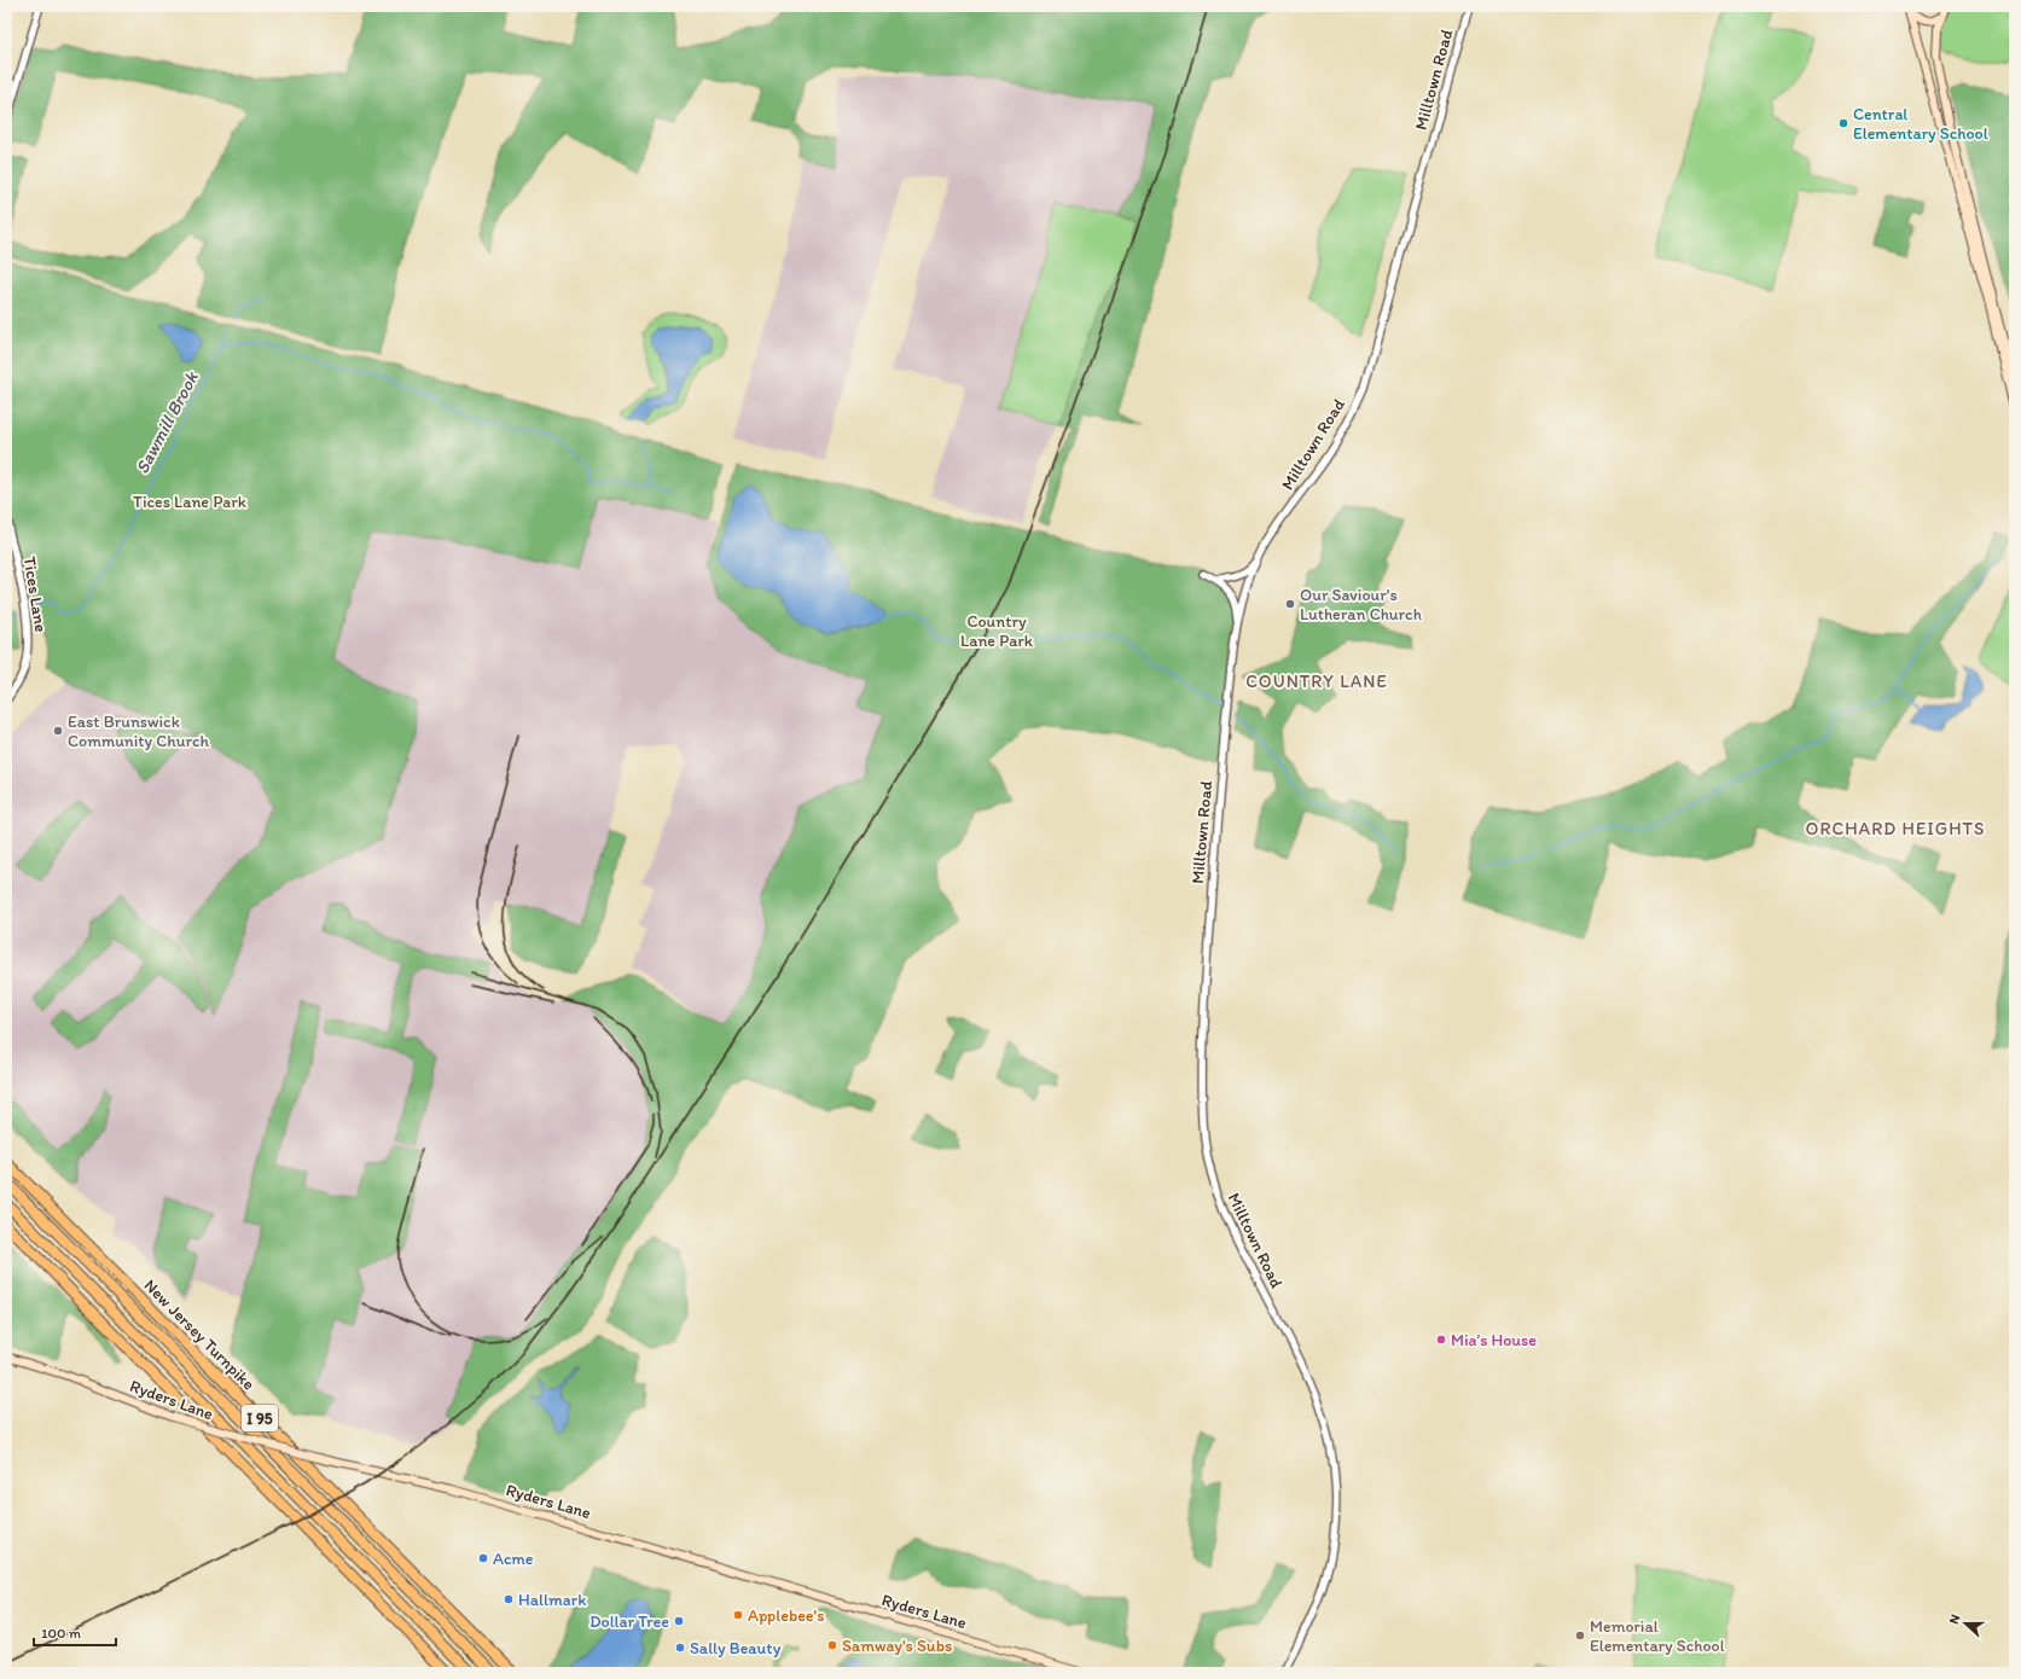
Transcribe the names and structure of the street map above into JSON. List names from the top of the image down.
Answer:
{
  "streets": {
    "highway": ["New Jersey Turnpike", "I 95"],
    "main road": ["Ryders Lane"],
    "street": ["Milltown Road", "Tices Lane"]
  },
  "districts": ["COUNTRY LANE", "ORCHARD HEIGHTS"],
  "water": ["Sawmill Brook"],
  "parks": ["Tices Lane Park", "Country Lane Park"],
  "places": [
    "Central Elementary School",
    "Our Saviour's Lutheran Church",
    "East Brunswick Community Church",
    "Mia’s House",
    "Acme",
    "Hallmark",
    "Applebee's",
    "Dollar Tree",
    "Memorial Elementary School",
    "Samway's Subs",
    "Sally Beauty"
  ],
  "scale_bar": "100 m",
  "north": "left"
}
